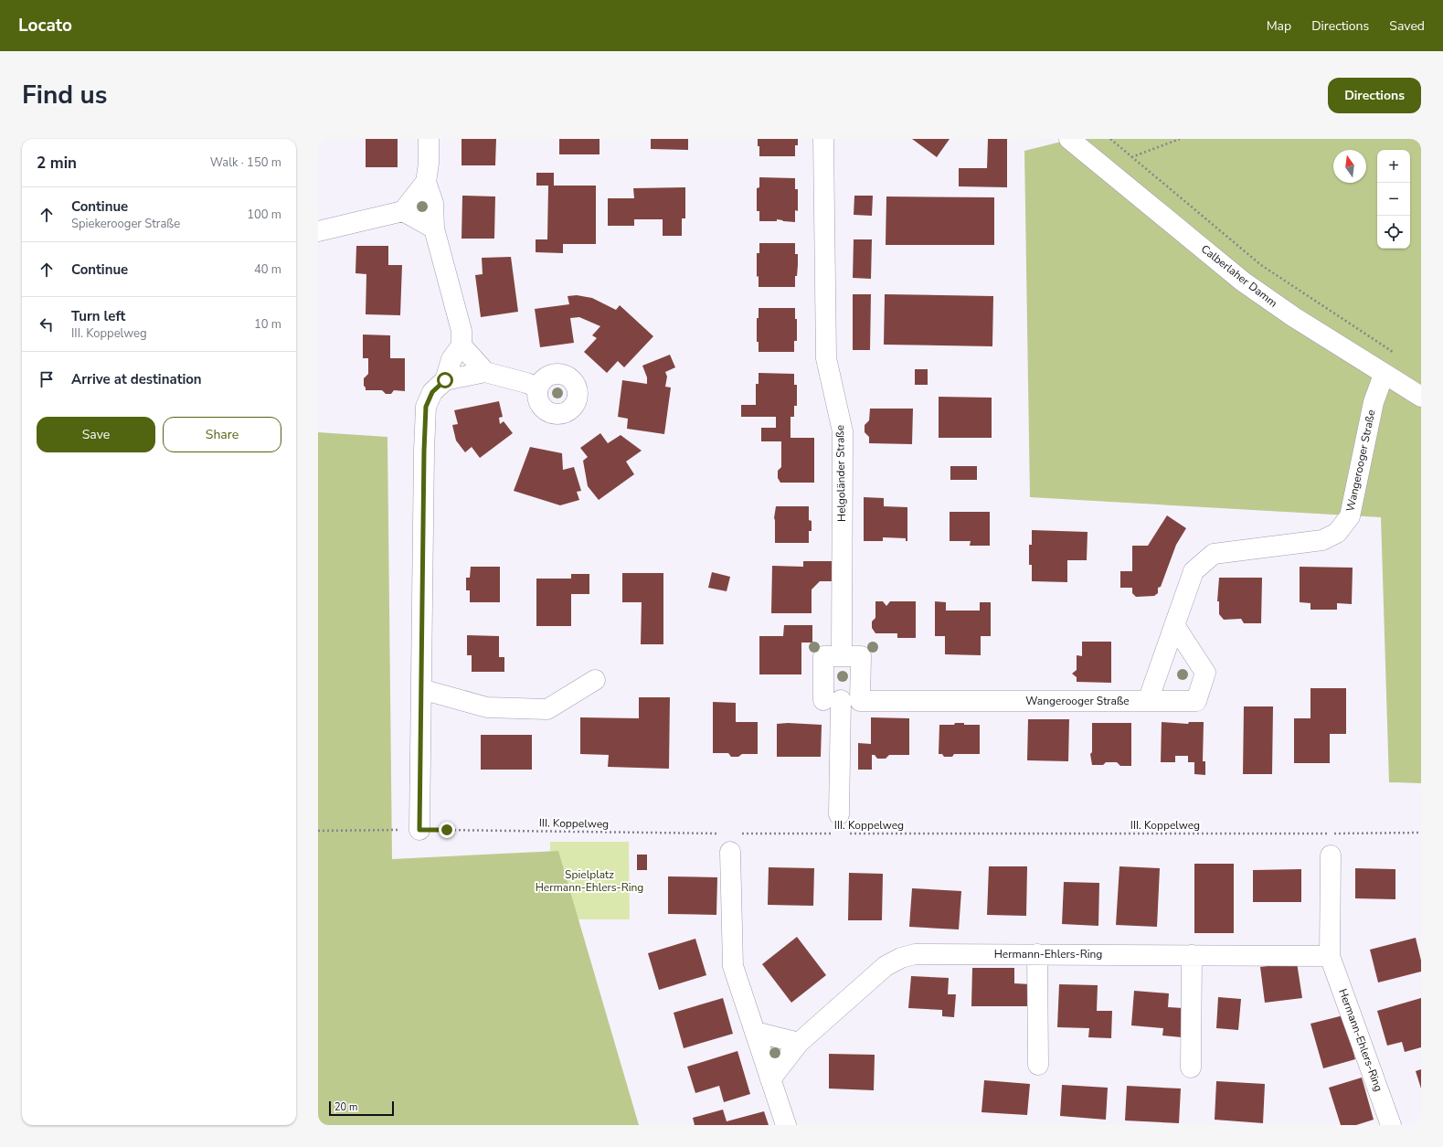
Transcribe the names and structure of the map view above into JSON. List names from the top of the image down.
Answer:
{
  "streets": {
    "street": [
      "Calberlaher Damm",
      "Wangerooger Straße",
      "Helgoländer Straße",
      "Hermann-Ehlers-Ring"
    ],
    "path": ["III. Koppelweg"]
  },
  "crossings": [
    ["Calberlaher Damm", "Wangerooger Straße"],
    ["Wangerooger Straße", "Helgoländer Straße"]
  ],
  "parks": ["Spielplatz Hermann-Ehlers-Ring"],
  "scale_bar": "20 m",
  "north": "top",
  "page": {
    "header": "Locato",
    "nav": ["Map", "Directions", "Saved"],
    "title": "Find us",
    "buttons": [
      "Directions",
      ["Save", "Share"]
    ],
    "heading": ["2 min", "Walk · 150 m"],
    "map_buttons": ["+", "−"],
    "list": [
      ["Continue", "Spiekerooger Straße", "100 m"],
      ["Continue", "40 m"],
      ["Turn left", "III. Koppelweg", "10 m"],
      "Arrive at destination"
    ],
    "scale": "20 m"
  }
}
